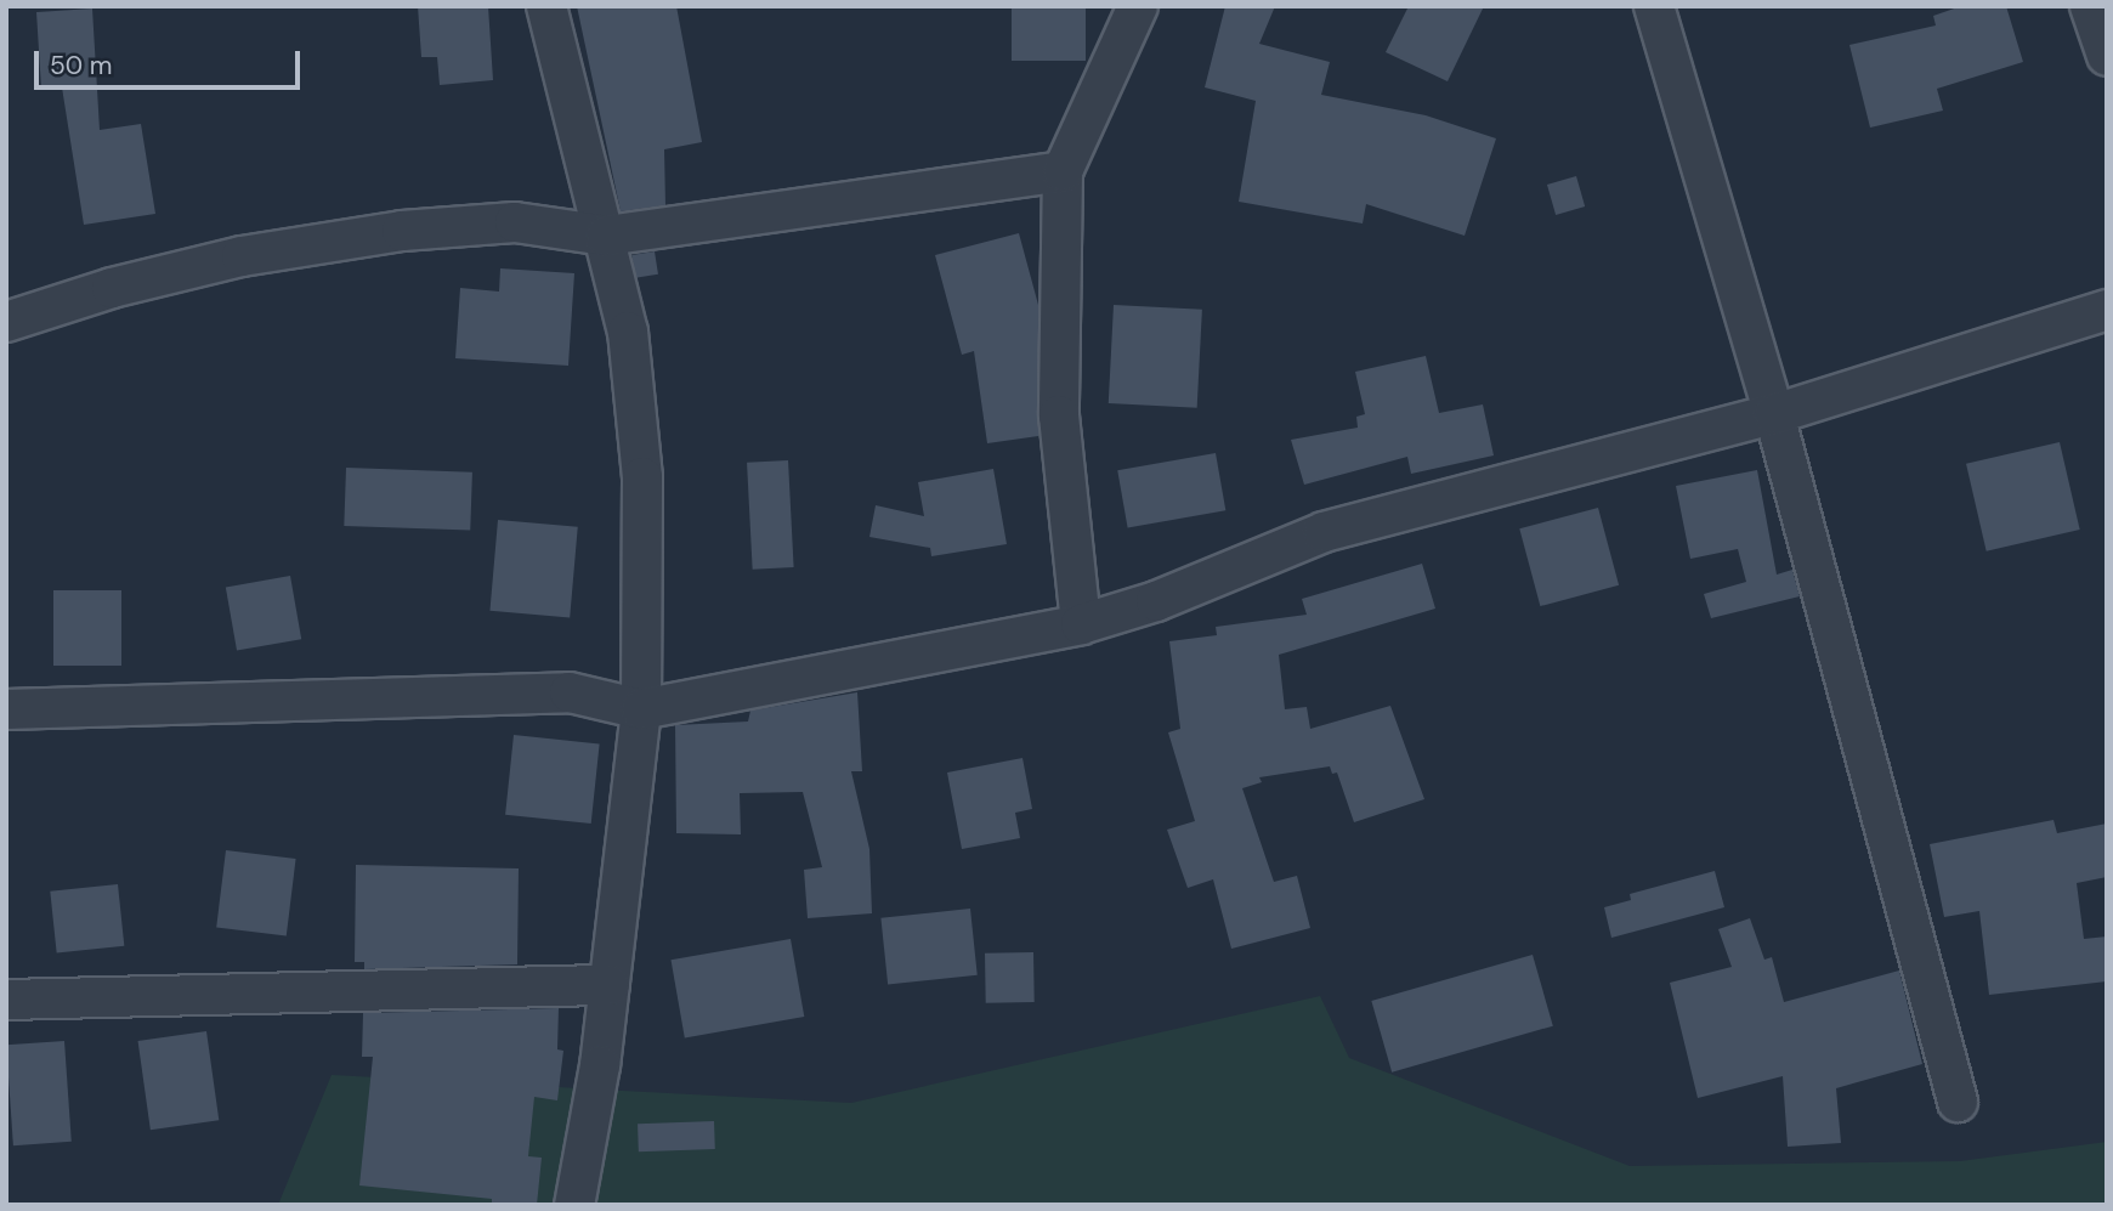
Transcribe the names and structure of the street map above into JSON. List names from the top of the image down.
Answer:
{
  "scale_bar": "50 m"
}
